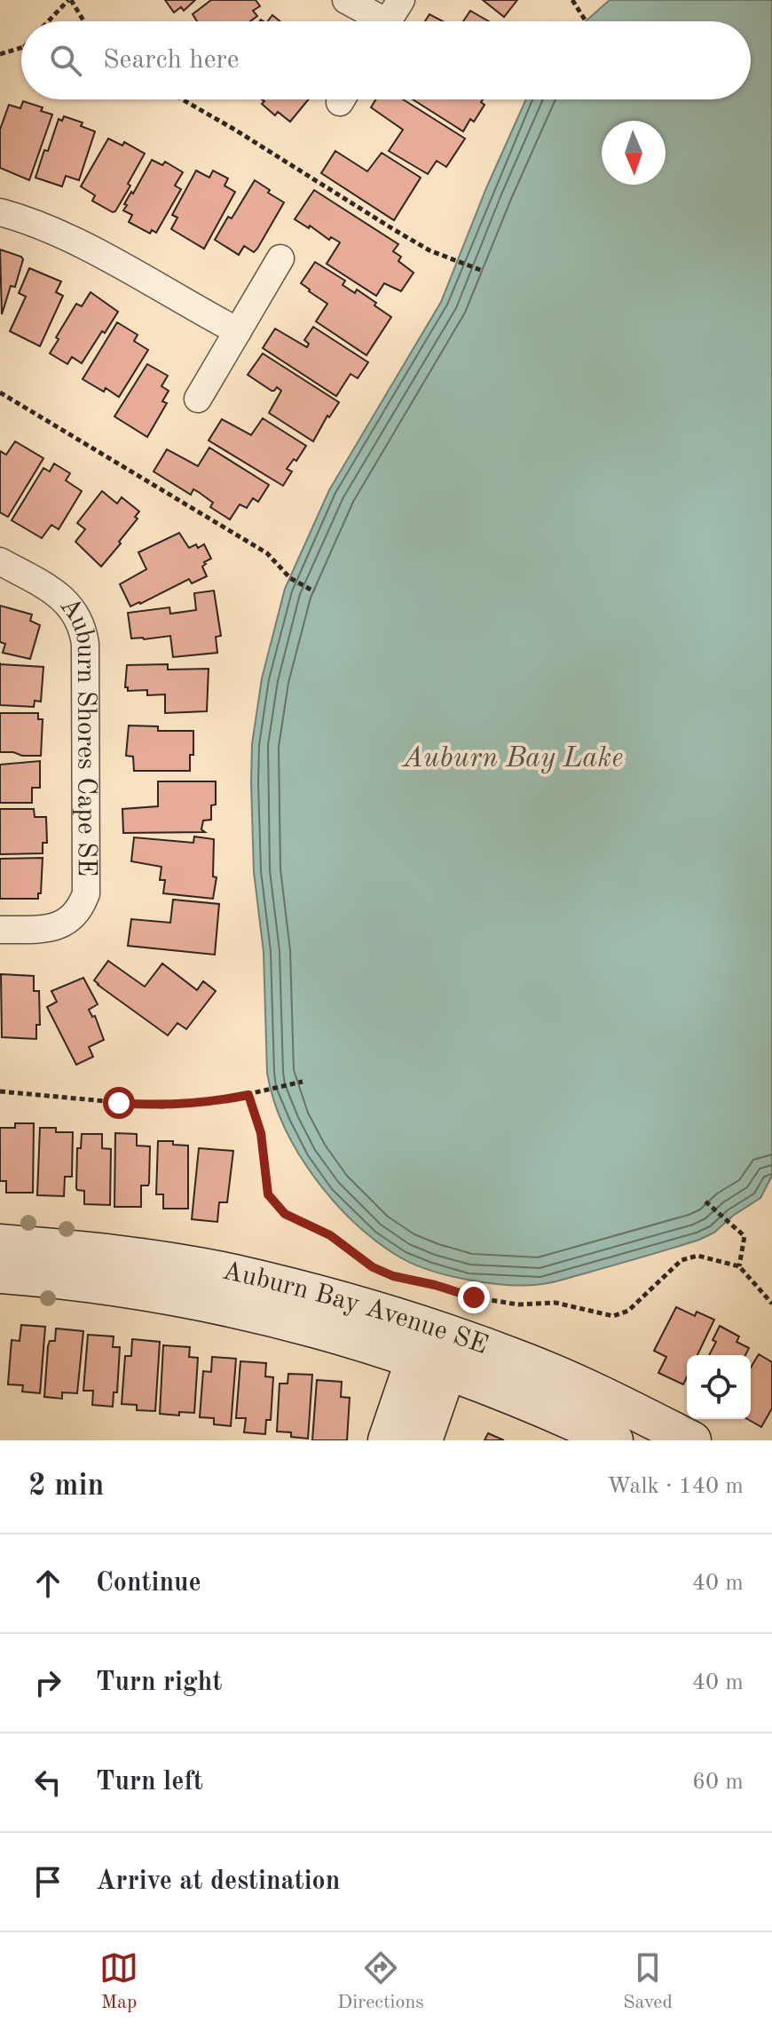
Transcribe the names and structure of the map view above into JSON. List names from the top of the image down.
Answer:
{
  "streets": {
    "street": ["Auburn Shores Cape SE", "Auburn Bay Avenue SE"]
  },
  "water": ["Auburn Bay Lake"],
  "north": "bottom",
  "page": {
    "search": "Search here",
    "heading": ["2 min", "Walk · 140 m"],
    "list": [
      ["Continue", "40 m"],
      ["Turn right", "40 m"],
      ["Turn left", "60 m"],
      "Arrive at destination"
    ],
    "nav": ["Map", "Directions", "Saved"]
  }
}
